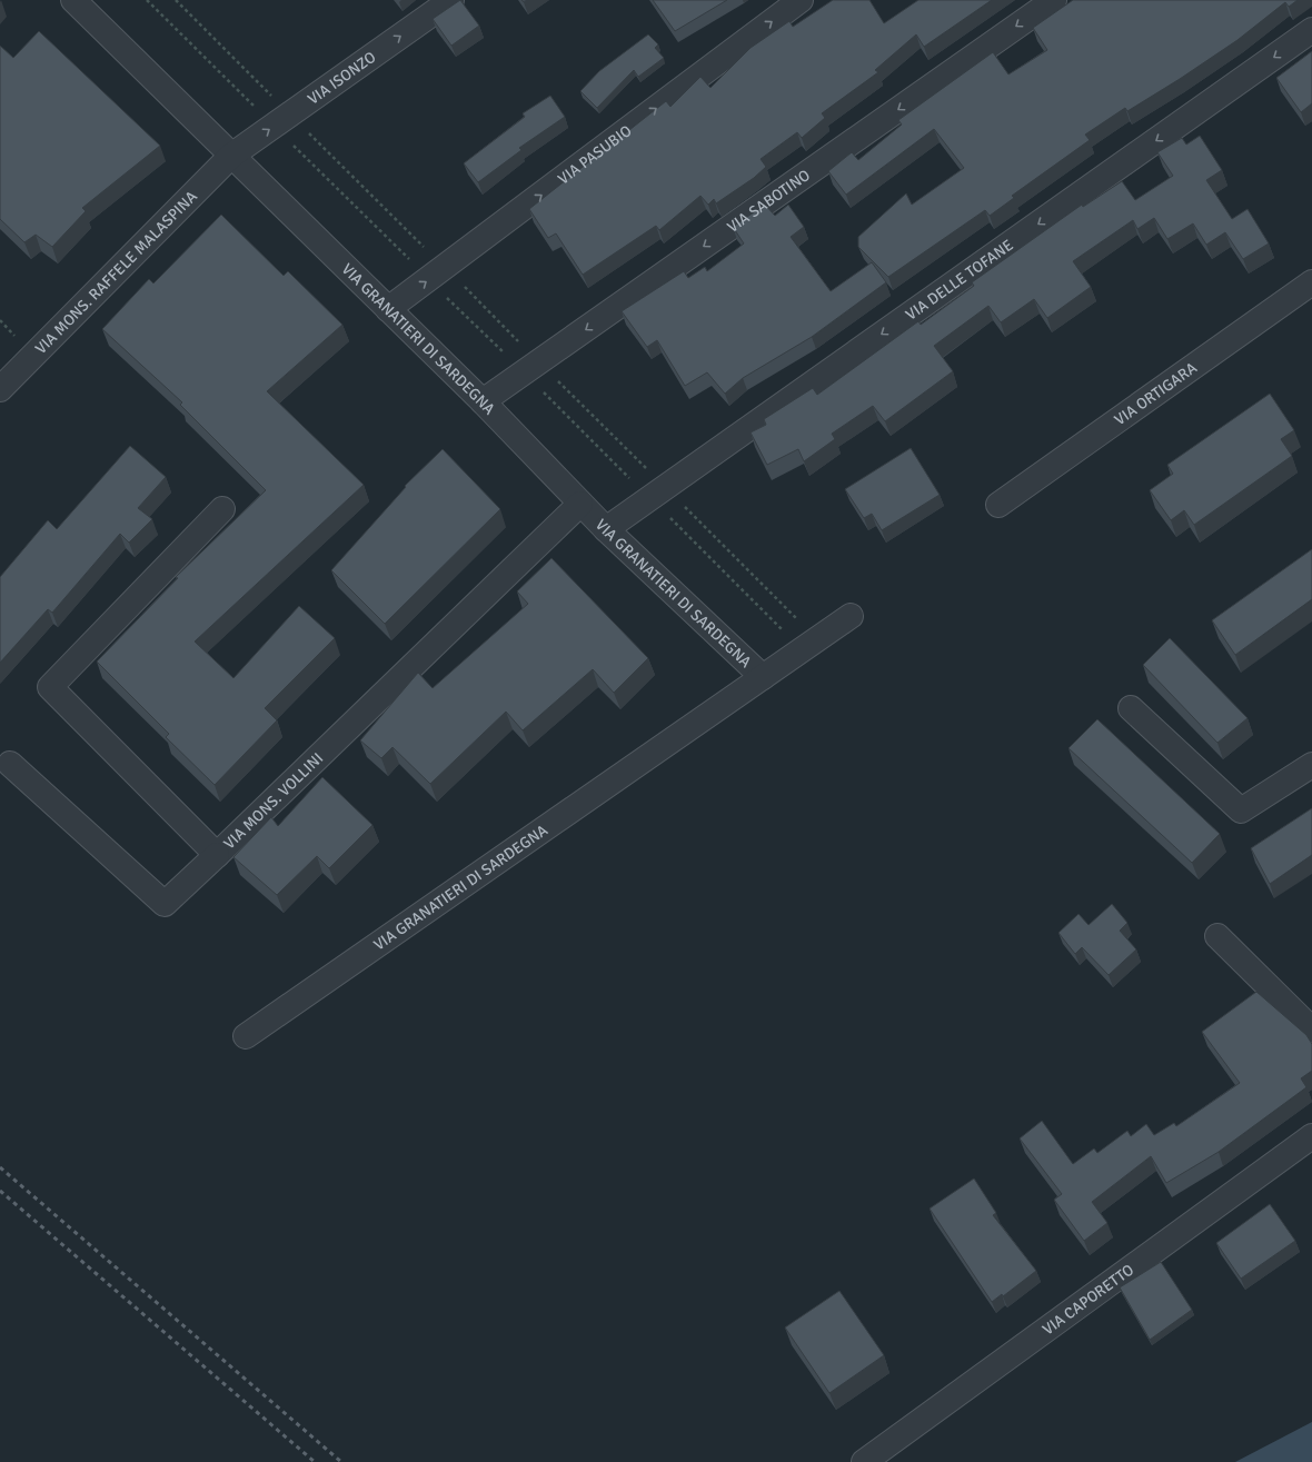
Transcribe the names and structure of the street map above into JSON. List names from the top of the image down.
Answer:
{
  "streets": {
    "street": [
      "VIA ISONZO",
      "VIA PASUBIO",
      "VIA SABOTINO",
      "VIA MONS. RAFFELE MALASPINA",
      "VIA DELLE TOFANE",
      "VIA GRANATIERI DI SARDEGNA",
      "VIA ORTIGARA",
      "VIA MONS. VOLLINI",
      "VIA CAPORETTO"
    ]
  },
  "crossings": [
    ["VIA ISONZO", "VIA MONS. RAFFELE MALASPINA"],
    ["VIA ISONZO", "VIA GRANATIERI DI SARDEGNA"],
    ["VIA PASUBIO", "VIA GRANATIERI DI SARDEGNA"],
    ["VIA SABOTINO", "VIA GRANATIERI DI SARDEGNA"],
    ["VIA MONS. RAFFELE MALASPINA", "VIA GRANATIERI DI SARDEGNA"],
    ["VIA DELLE TOFANE", "VIA GRANATIERI DI SARDEGNA"],
    ["VIA GRANATIERI DI SARDEGNA", "VIA MONS. VOLLINI"]
  ],
  "one_way": [
    "VIA ISONZO",
    "VIA PASUBIO",
    "VIA SABOTINO",
    "VIA DELLE TOFANE"
  ]
}
